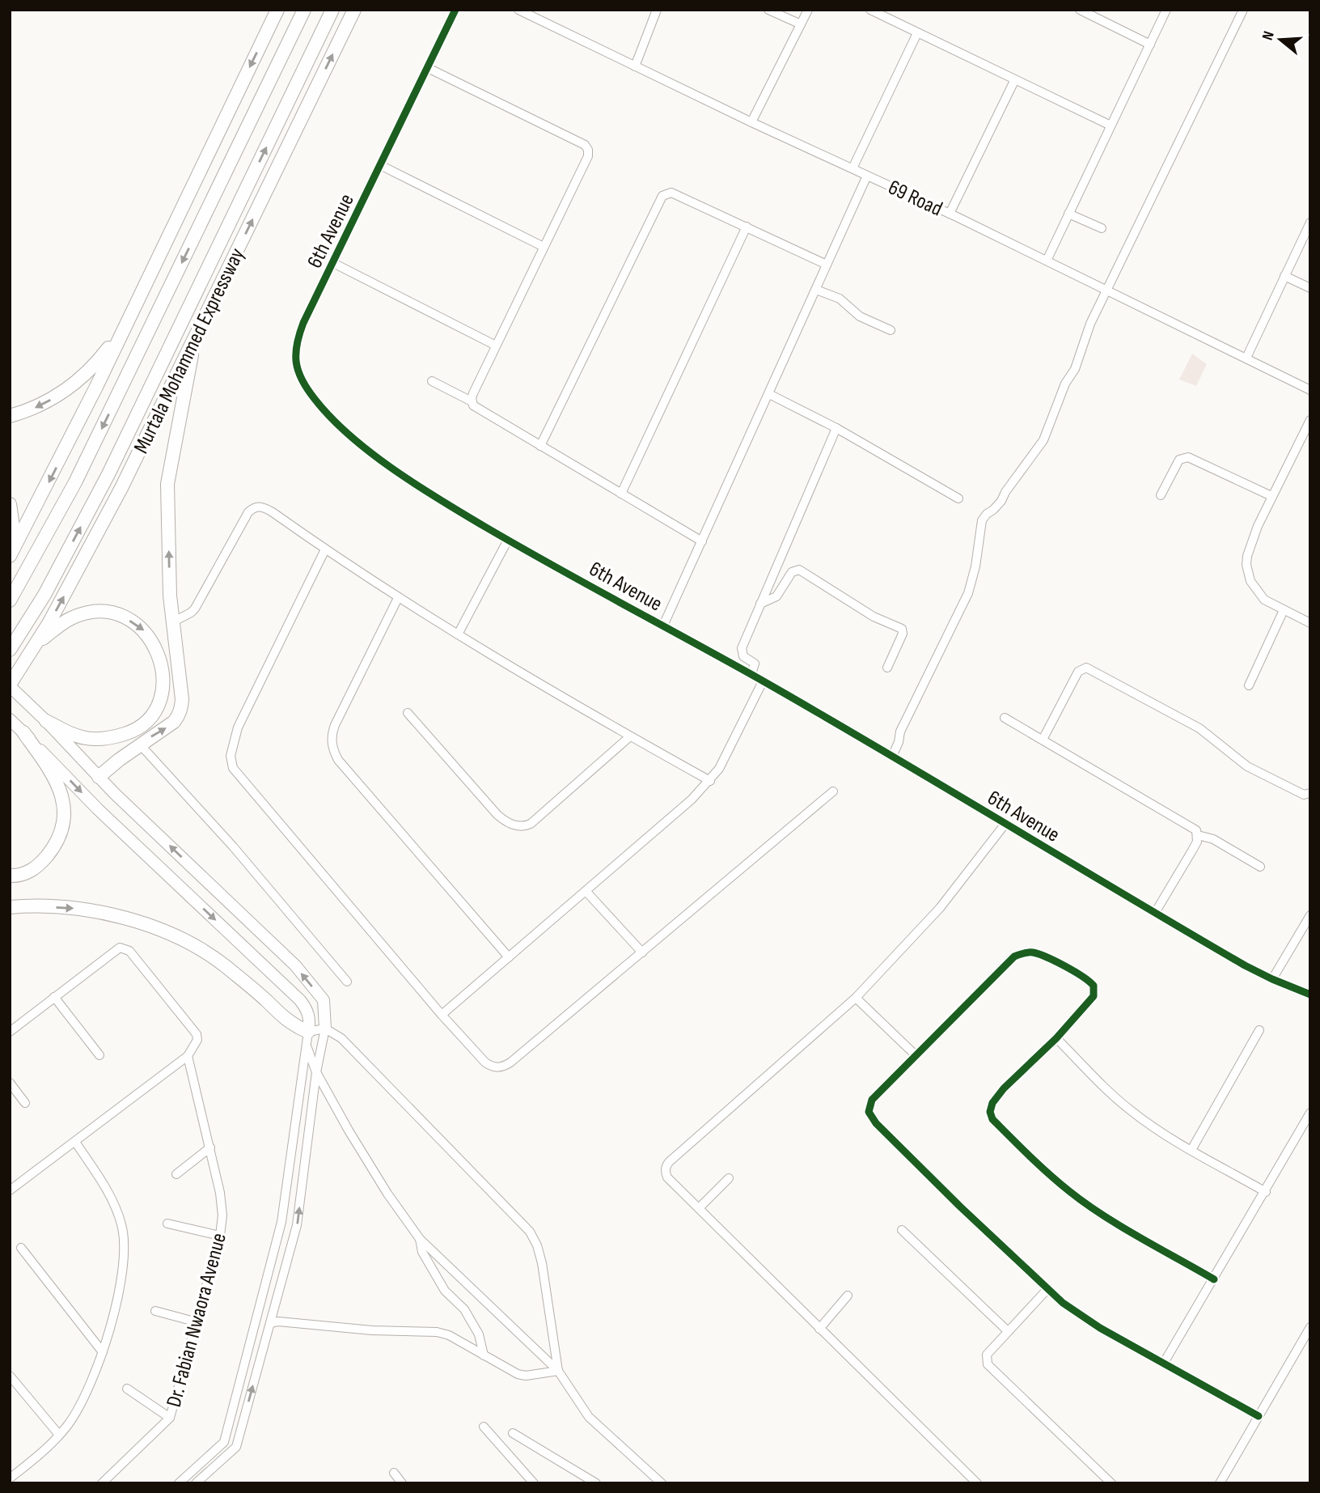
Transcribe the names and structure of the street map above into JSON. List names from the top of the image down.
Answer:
{
  "streets": {
    "highway": ["Murtala Mohammed Expressway"],
    "street": ["69 Road", "6th Avenue", "Dr. Fabian Nwaora Avenue"]
  },
  "north": "left"
}
